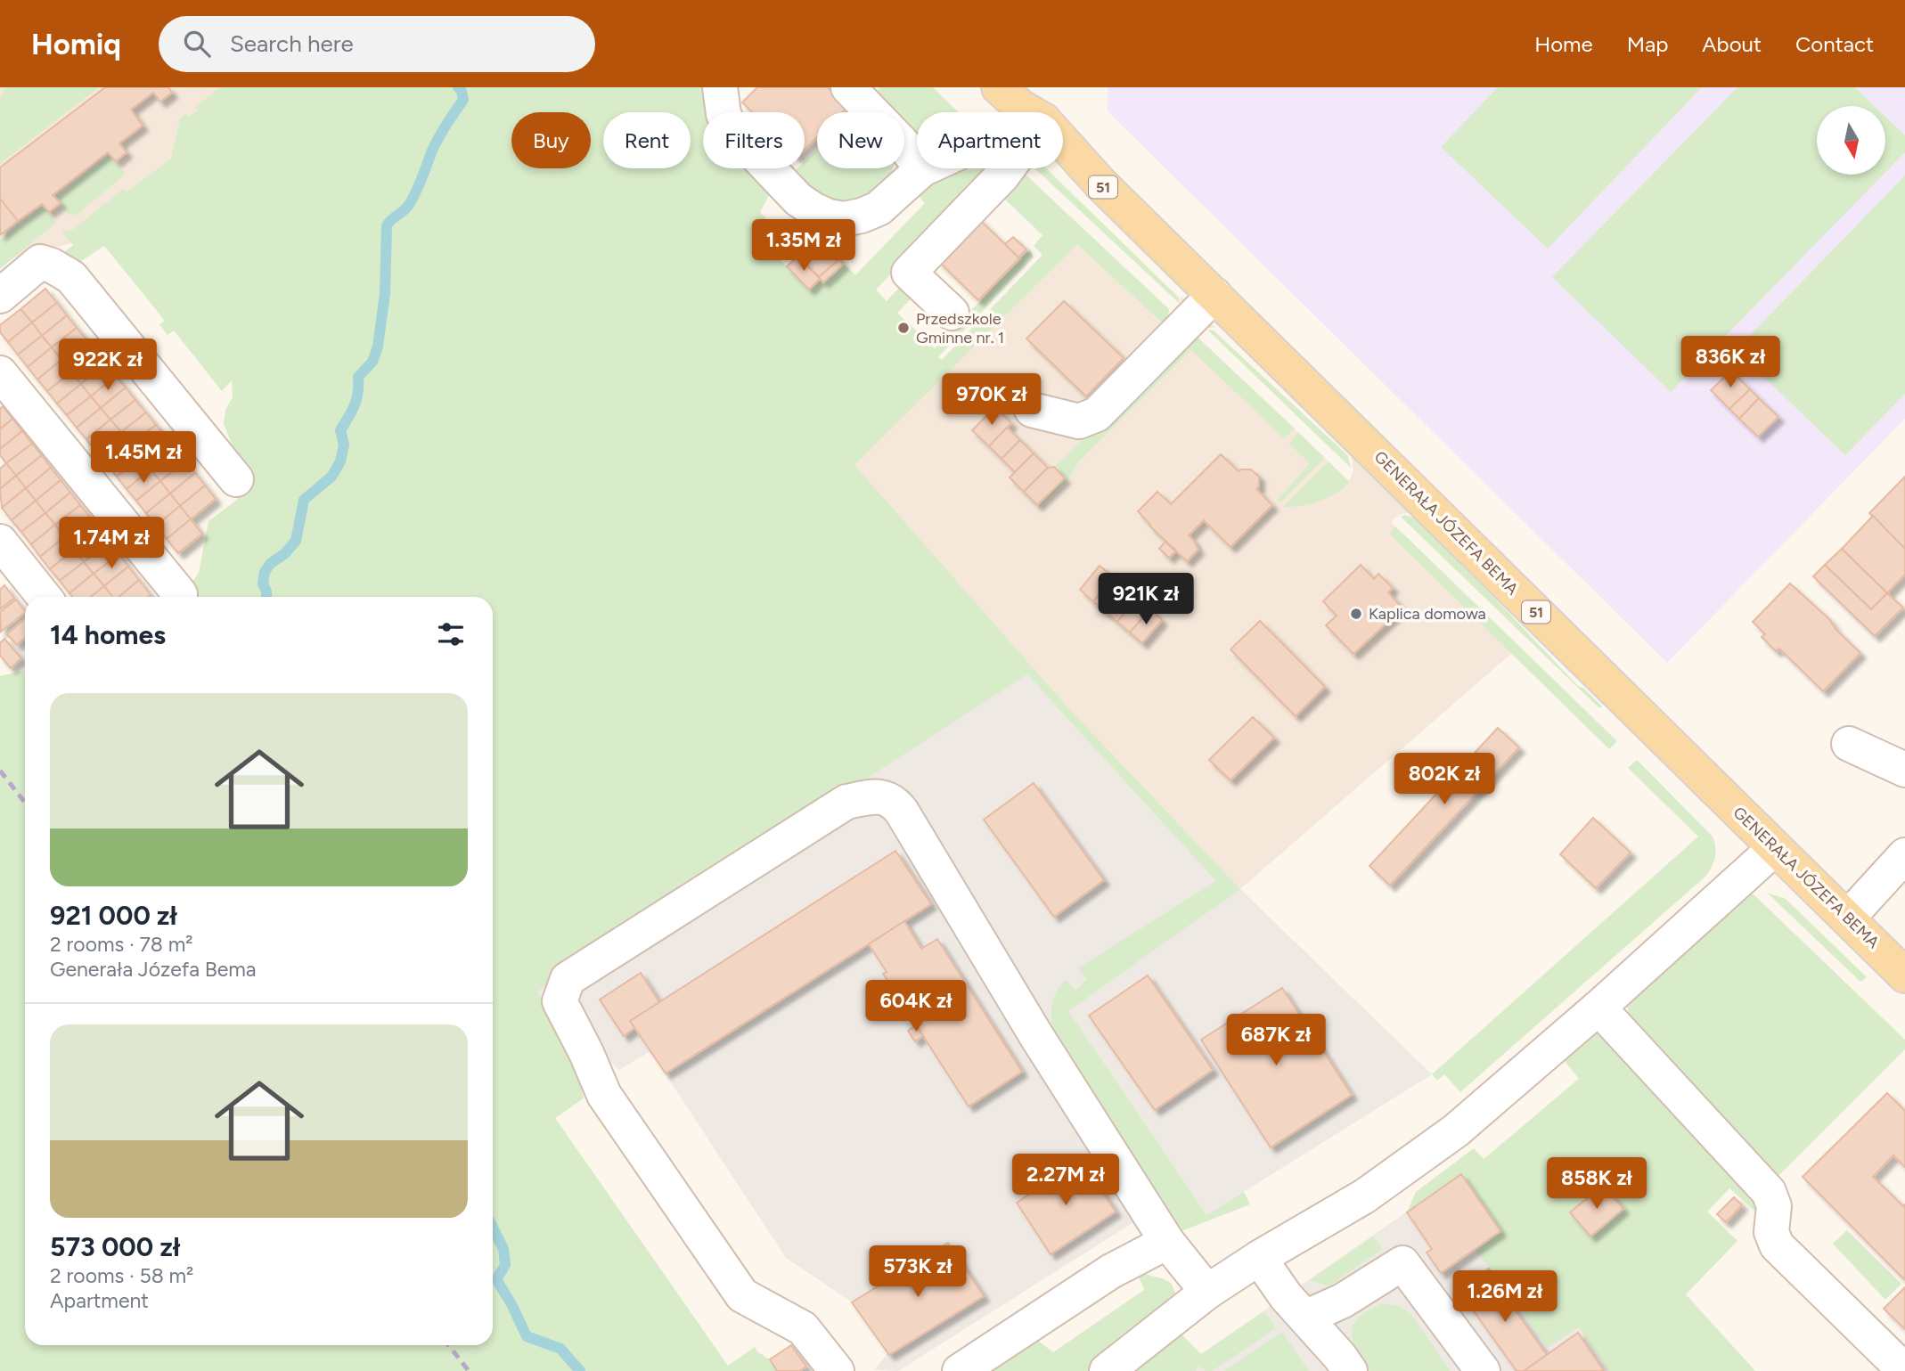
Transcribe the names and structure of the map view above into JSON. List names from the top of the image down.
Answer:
{
  "streets": {
    "main road": ["51", "GENERAŁA JÓZEFA BEMA"]
  },
  "places": ["Przedszkole Gminne nr. 1", "Kaplica domowa"],
  "north": "bottom",
  "page": {
    "header": "Homiq",
    "search": "Search here",
    "nav": [
      "Home",
      "Map",
      "About",
      "Contact"
    ],
    "chip": [
      "Buy",
      "Rent",
      "Filters",
      "New",
      "Apartment"
    ],
    "price": [
      "1.35M zł",
      "836K zł",
      "922K zł",
      "970K zł",
      "1.45M zł",
      "1.74M zł",
      "921K zł",
      "802K zł",
      "604K zł",
      "687K zł",
      "2.27M zł",
      "858K zł",
      "573K zł",
      "1.26M zł"
    ],
    "heading": "14 homes",
    "list": [
      {
        "name": "921 000 zł",
        "note": "2 rooms · 78 m² · Generała Józefa Bema"
      },
      {
        "name": "573 000 zł",
        "note": "2 rooms · 58 m² · Apartment"
      }
    ]
  }
}
